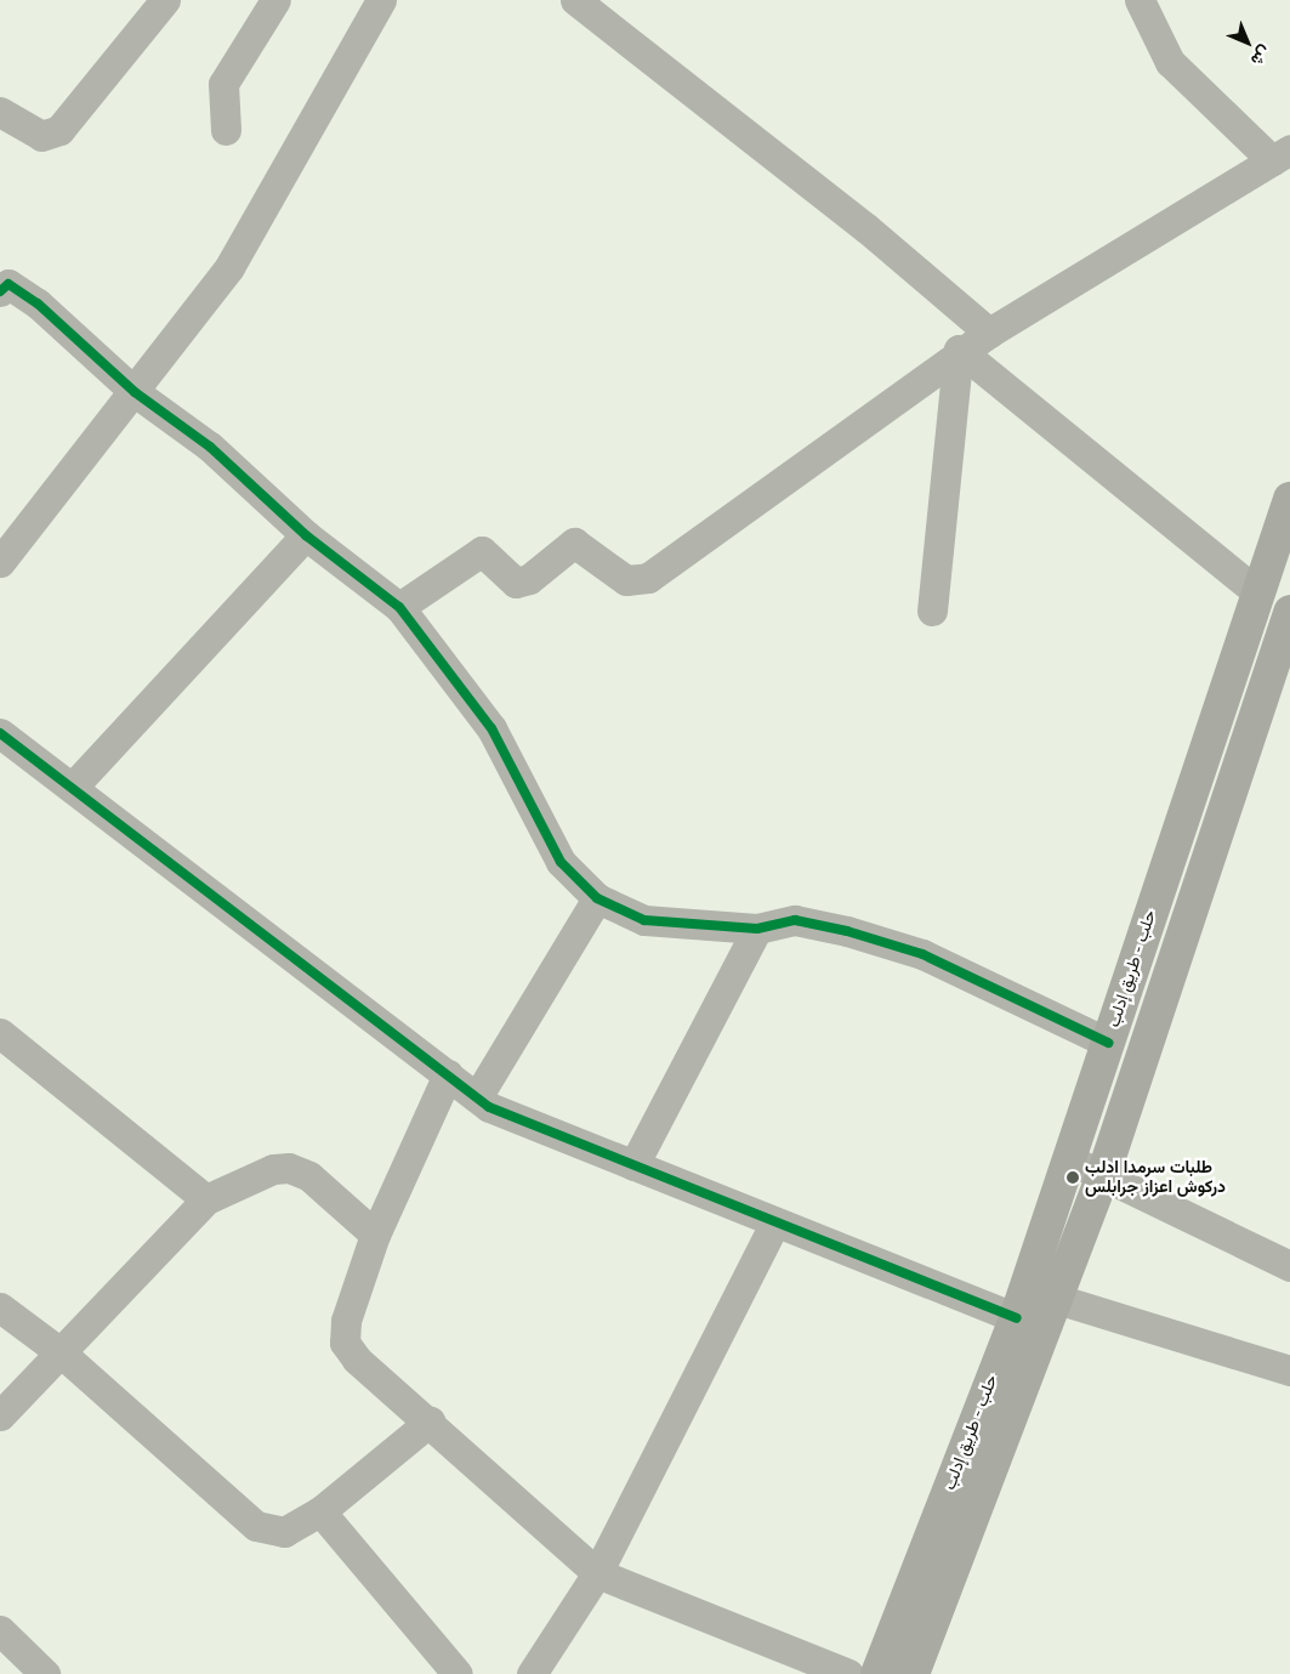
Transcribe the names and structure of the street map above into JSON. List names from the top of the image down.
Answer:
{
  "streets": {
    "main road": ["حلب - طريق إدلب"]
  },
  "places": ["طلبات سرمدا ادلب دركوش اعزاز جرابلس"],
  "north": "bottom right"
}
